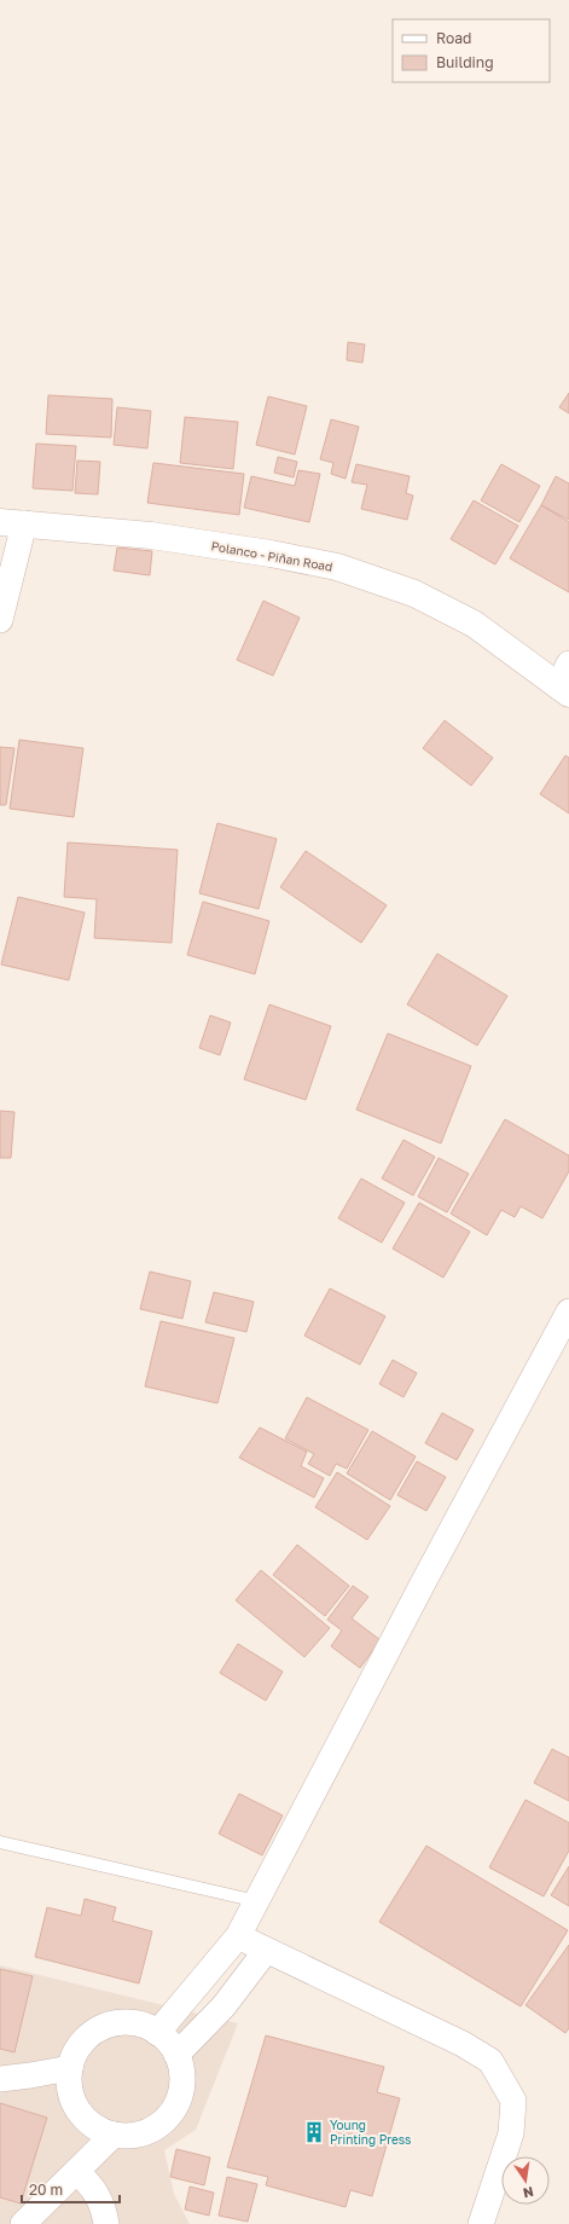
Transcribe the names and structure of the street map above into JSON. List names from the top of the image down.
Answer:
{
  "streets": {
    "main road": ["Polanco - Piñan Road"]
  },
  "places": {
    "building": ["Young Printing Press"]
  },
  "legend": ["Road", "Building"],
  "scale_bar": "20 m",
  "north": "bottom"
}
